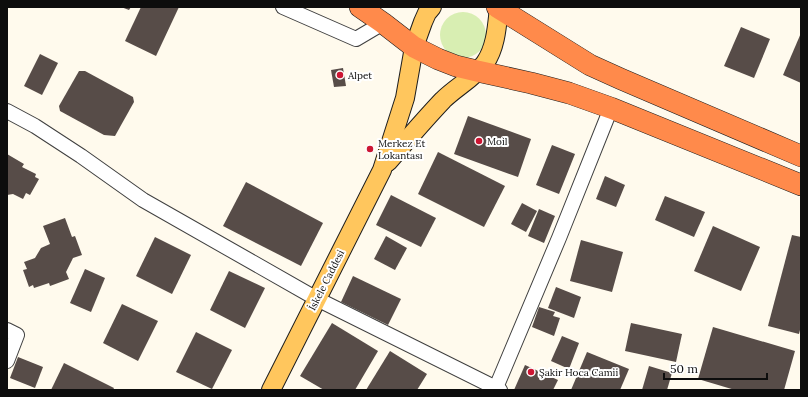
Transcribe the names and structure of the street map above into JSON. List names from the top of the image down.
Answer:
{
  "streets": {
    "main road": ["İskele Caddesi"]
  },
  "places": [
    "Alpet",
    "Moil",
    "Merkez Et Lokantası",
    "Şakir Hoca Camii"
  ],
  "scale_bar": "50 m"
}
